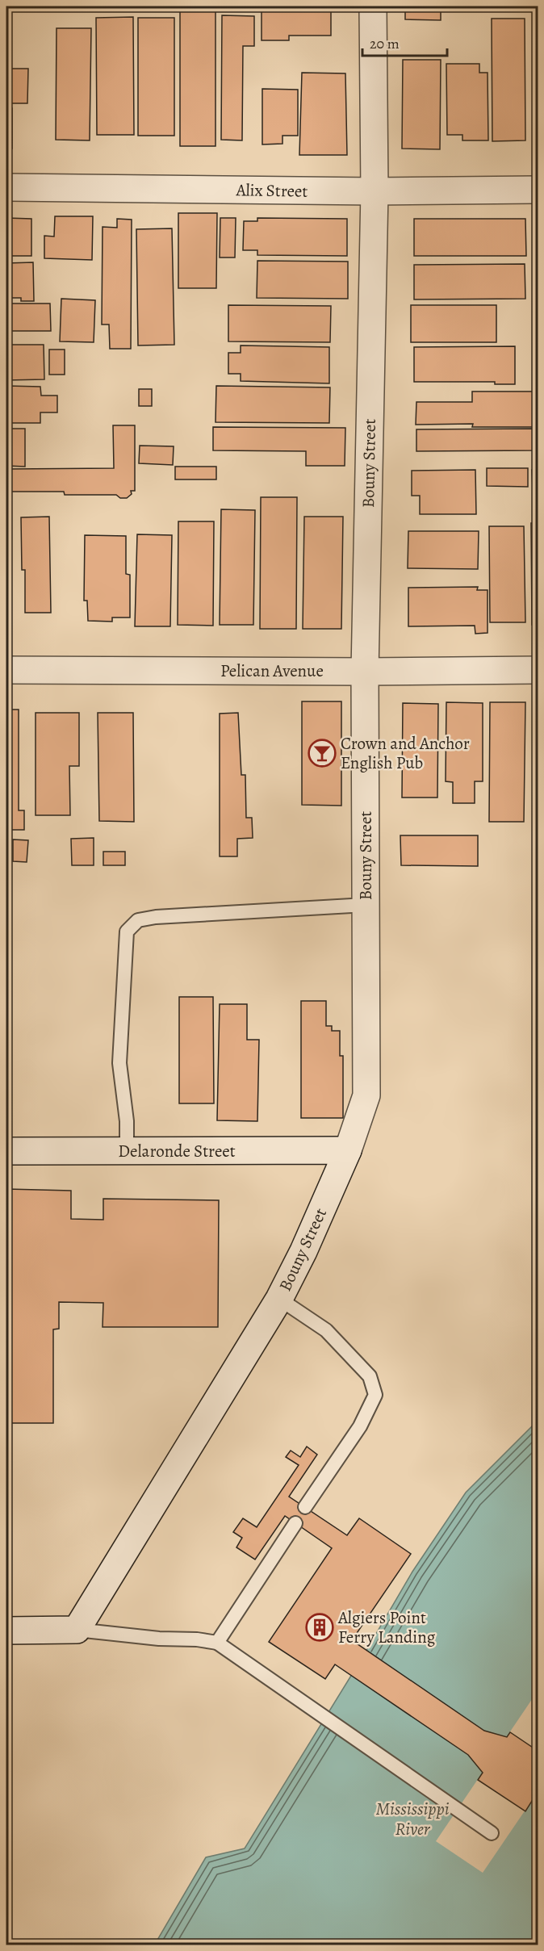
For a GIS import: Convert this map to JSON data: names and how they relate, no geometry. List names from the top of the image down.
{
  "streets": {
    "street": [
      "Alix Street",
      "Bouny Street",
      "Pelican Avenue",
      "Delaronde Street"
    ]
  },
  "crossings": [
    ["Alix Street", "Bouny Street"],
    ["Bouny Street", "Pelican Avenue"],
    ["Bouny Street", "Delaronde Street"]
  ],
  "water": ["Mississippi River"],
  "places": {
    "bar": ["Crown and Anchor English Pub"],
    "building": ["Algiers Point Ferry Landing"]
  },
  "scale_bar": "20 m"
}
